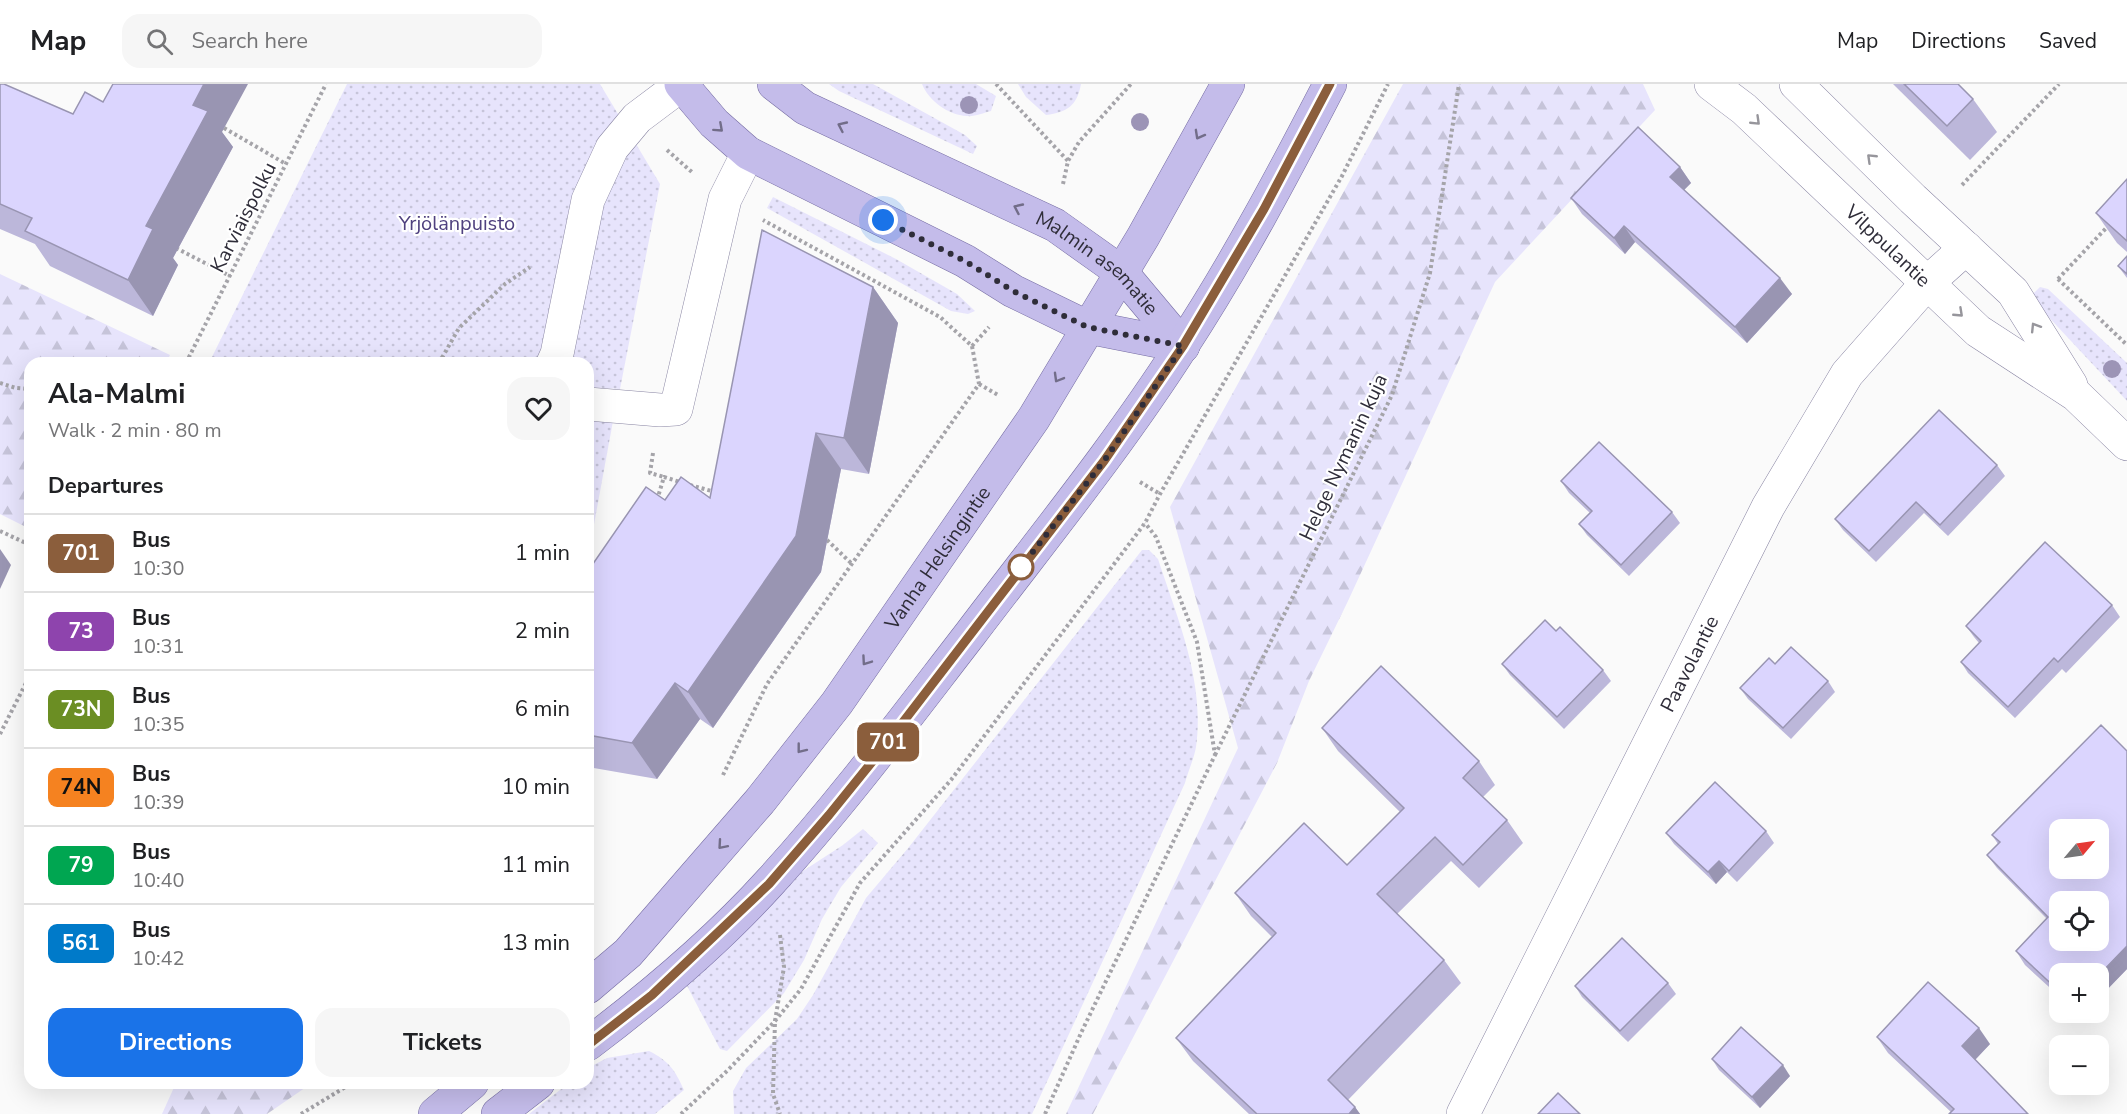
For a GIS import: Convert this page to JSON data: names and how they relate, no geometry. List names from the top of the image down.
{
  "streets": {
    "main road": ["Malmin asematie", "Vanha Helsingintie"],
    "street": ["Vilppulantie", "Paavolantie"],
    "path": ["Karviaispolku", "Helge Nymanin kuja"]
  },
  "crossings": [
    ["Vilppulantie", "Paavolantie"],
    ["Malmin asematie", "Vanha Helsingintie"]
  ],
  "parks": ["Yrjölänpuisto"],
  "lines": ["bus line 701"],
  "north": "top right",
  "page": {
    "header": "Map",
    "search": "Search here",
    "nav": ["Map", "Directions", "Saved"],
    "on_map": "701",
    "heading": [
      ["Ala-Malmi", "Walk · 2 min · 80 m"],
      "Departures"
    ],
    "list": [
      {
        "mark": "701",
        "name": "Bus",
        "note": "10:30",
        "value": "1 min"
      },
      {
        "mark": "73",
        "name": "Bus",
        "note": "10:31",
        "value": "2 min"
      },
      {
        "mark": "73N",
        "name": "Bus",
        "note": "10:35",
        "value": "6 min"
      },
      {
        "mark": "74N",
        "name": "Bus",
        "note": "10:39",
        "value": "10 min"
      },
      {
        "mark": "79",
        "name": "Bus",
        "note": "10:40",
        "value": "11 min"
      },
      {
        "mark": "561",
        "name": "Bus",
        "note": "10:42",
        "value": "13 min"
      }
    ],
    "map_buttons": ["+", "−"],
    "buttons": ["Directions", "Tickets"]
  }
}
